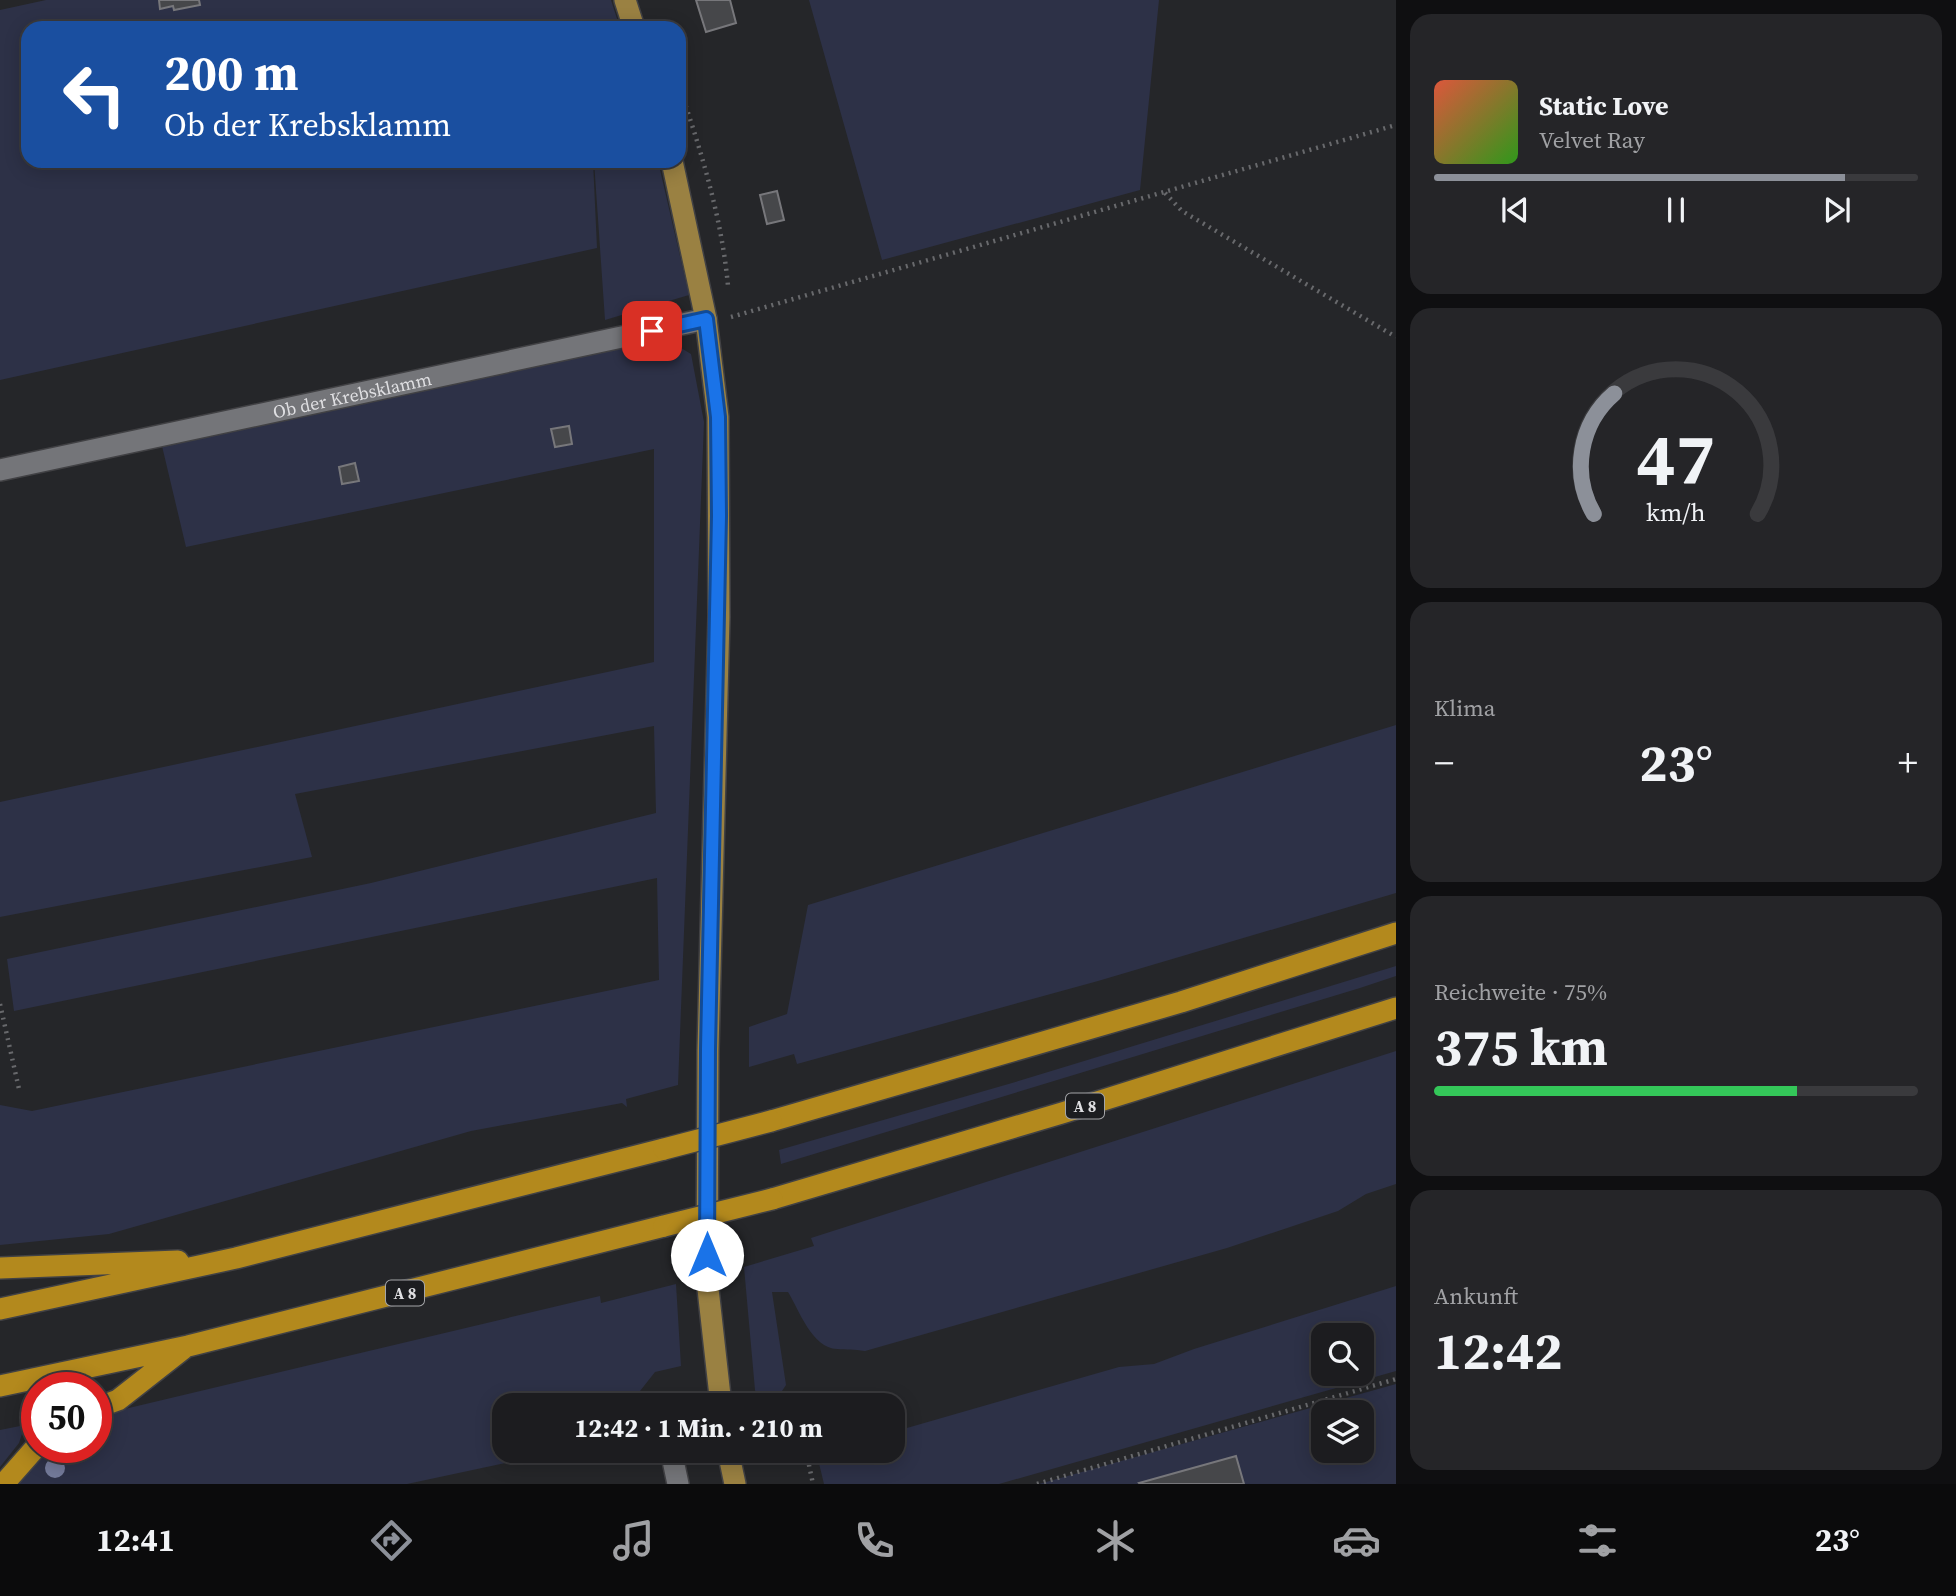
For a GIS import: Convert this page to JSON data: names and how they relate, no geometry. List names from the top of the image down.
{
  "streets": {
    "highway": ["A 8"],
    "lane": ["Ob der Krebsklamm"]
  },
  "page": {
    "turn": ["200 m", "Ob der Krebsklamm"],
    "song": ["Static Love", "Velvet Ray"],
    "tile": [
      "Klima",
      ["Reichweite · 75%", "375 km"],
      ["Ankunft", "12:42"]
    ],
    "heat": ["−", "23°", "+"],
    "limit": "50",
    "trip": "12:42 · 1 Min. · 210 m",
    "tabs": ["12:41", "23°"],
    "gauge": ["47", "km/h"]
  }
}
